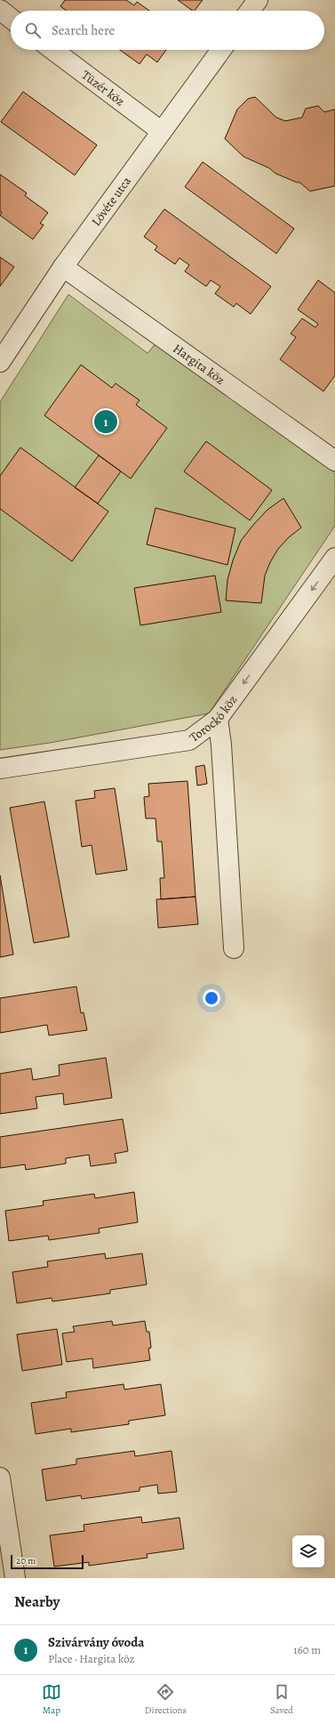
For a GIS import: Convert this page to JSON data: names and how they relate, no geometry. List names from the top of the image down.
{
  "streets": {
    "street": [
      "Tüzér köz",
      "Lövéte utca",
      "Hargita köz",
      "Torockó köz"
    ]
  },
  "crossings": [
    ["Tüzér köz", "Lövéte utca"],
    ["Lövéte utca", "Hargita köz"]
  ],
  "one_way": ["Torockó köz"],
  "scale_bar": "20 m",
  "page": {
    "search": "Search here",
    "pins": "1",
    "scale": "20 m",
    "heading": "Nearby",
    "list": [
      {
        "mark": "1",
        "name": "Szivárvány óvoda",
        "note": "Place · Hargita köz",
        "value": "160 m"
      }
    ],
    "nav": ["Map", "Directions", "Saved"]
  }
}
